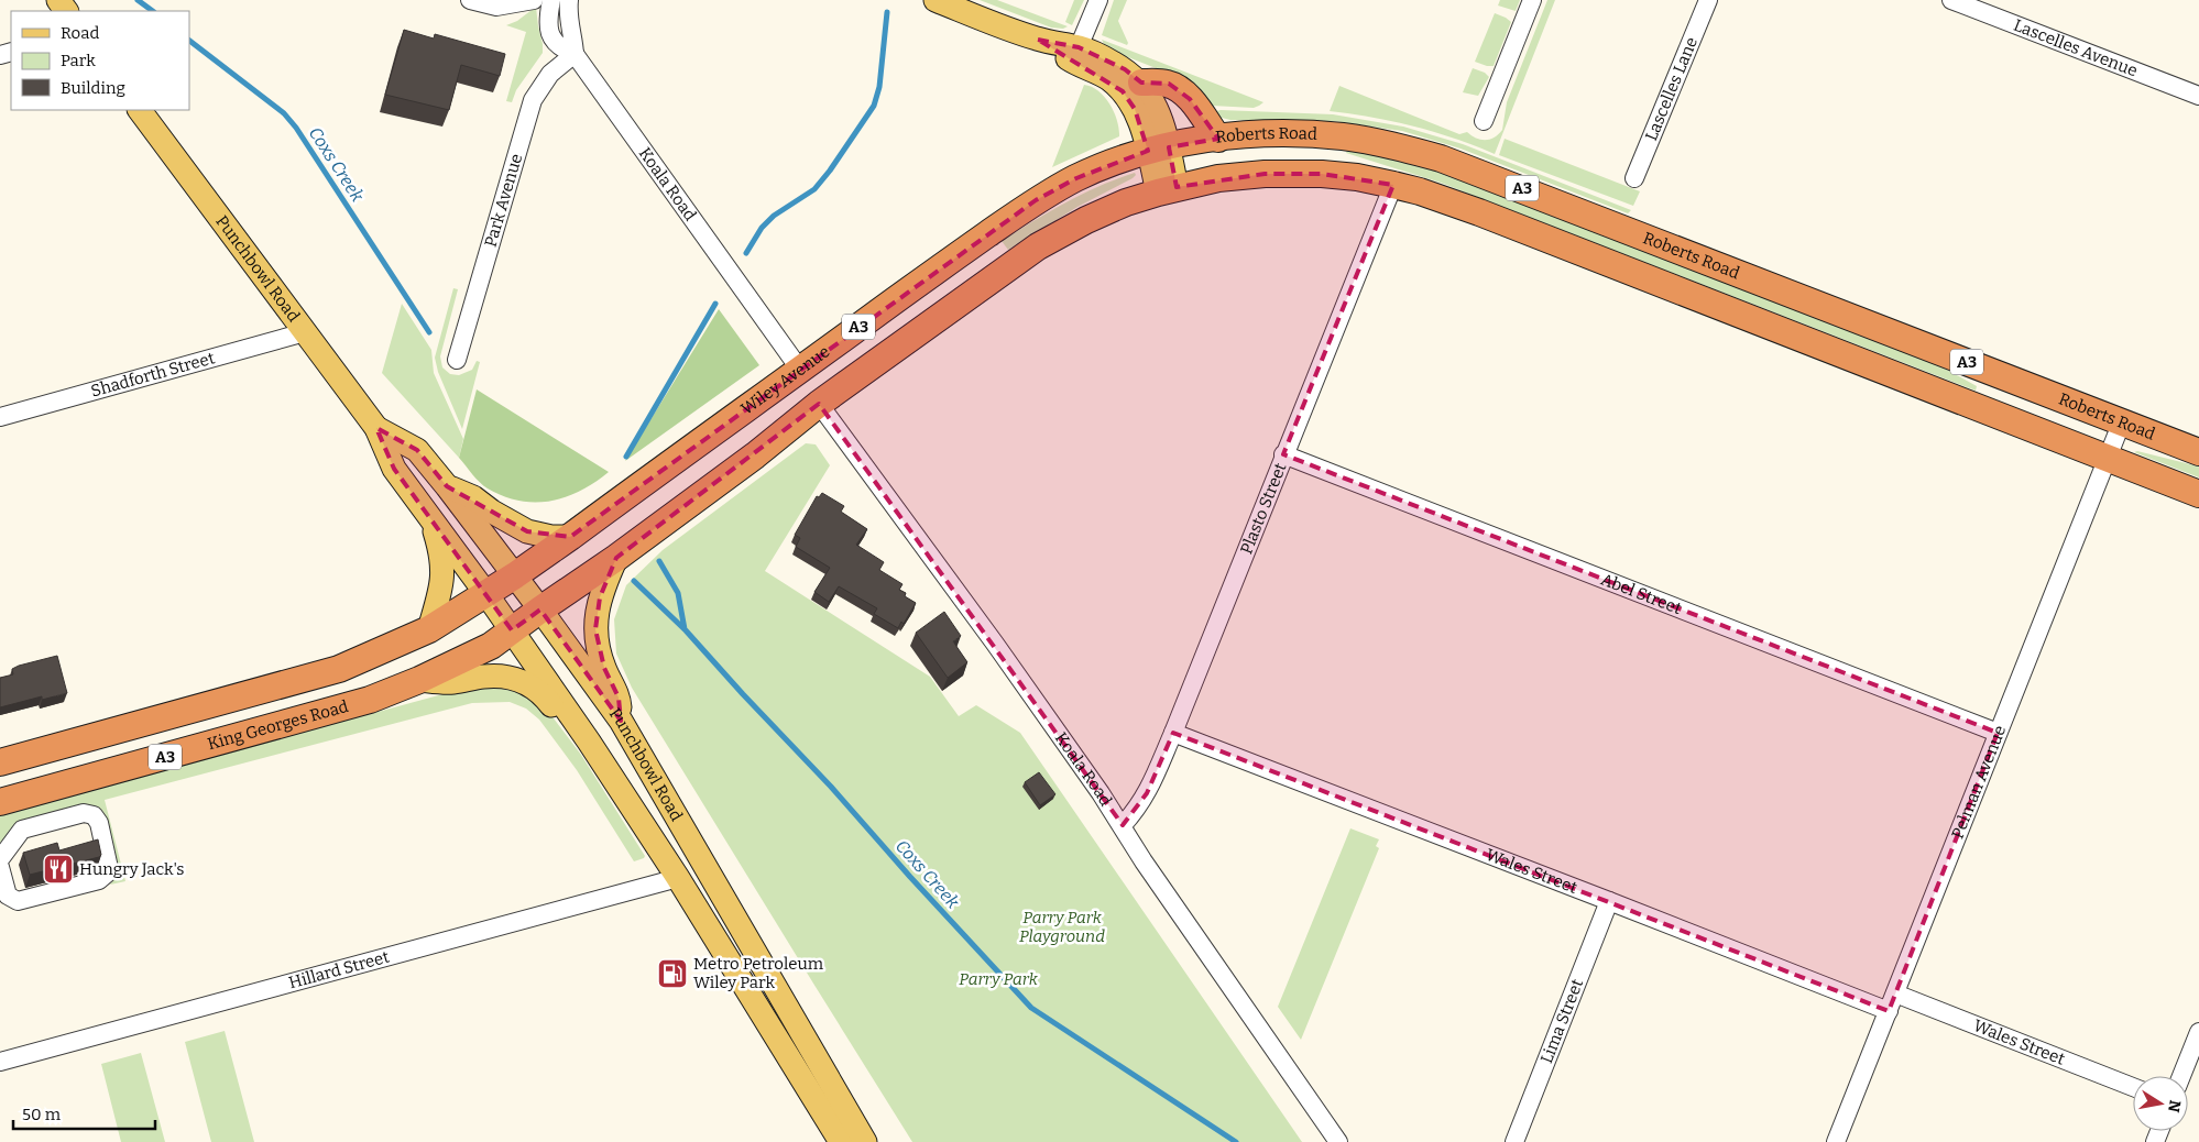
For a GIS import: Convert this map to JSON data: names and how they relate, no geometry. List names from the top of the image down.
{
  "streets": {
    "highway": [
      "Roberts Road",
      "A3",
      "Wiley Avenue",
      "King Georges Road"
    ],
    "main road": ["Punchbowl Road"],
    "street": [
      "Lascelles Avenue",
      "Lascelles Lane",
      "Koala Road",
      "Park Avenue",
      "Shadforth Street",
      "Plasto Street",
      "Abel Street",
      "Pelman Avenue",
      "Wales Street",
      "Hillard Street",
      "Lima Street"
    ]
  },
  "crossings": [
    ["Roberts Road", "Wiley Avenue"],
    ["Roberts Road", "Pelman Avenue"],
    ["Koala Road", "A3"],
    ["Koala Road", "Park Avenue"],
    ["Koala Road", "Wiley Avenue"],
    ["Koala Road", "Plasto Street"],
    ["A3", "Punchbowl Road"],
    ["A3", "Wiley Avenue"],
    ["A3", "Plasto Street"],
    ["A3", "King Georges Road"],
    ["A3", "Pelman Avenue"],
    ["Punchbowl Road", "Shadforth Street"],
    ["Punchbowl Road", "Wiley Avenue"],
    ["Punchbowl Road", "King Georges Road"],
    ["Punchbowl Road", "Hillard Street"],
    ["Plasto Street", "Abel Street"],
    ["Plasto Street", "Wales Street"],
    ["Abel Street", "Pelman Avenue"],
    ["Pelman Avenue", "Wales Street"],
    ["Wales Street", "Lima Street"]
  ],
  "water": ["Coxs Creek"],
  "parks": ["Parry Park Playground", "Parry Park"],
  "places": {
    "restaurant": ["Hungry Jack's"],
    "fuel station": ["Metro Petroleum Wiley Park"]
  },
  "legend": ["Road", "Park", "Building"],
  "scale_bar": "50 m",
  "north": "right"
}
